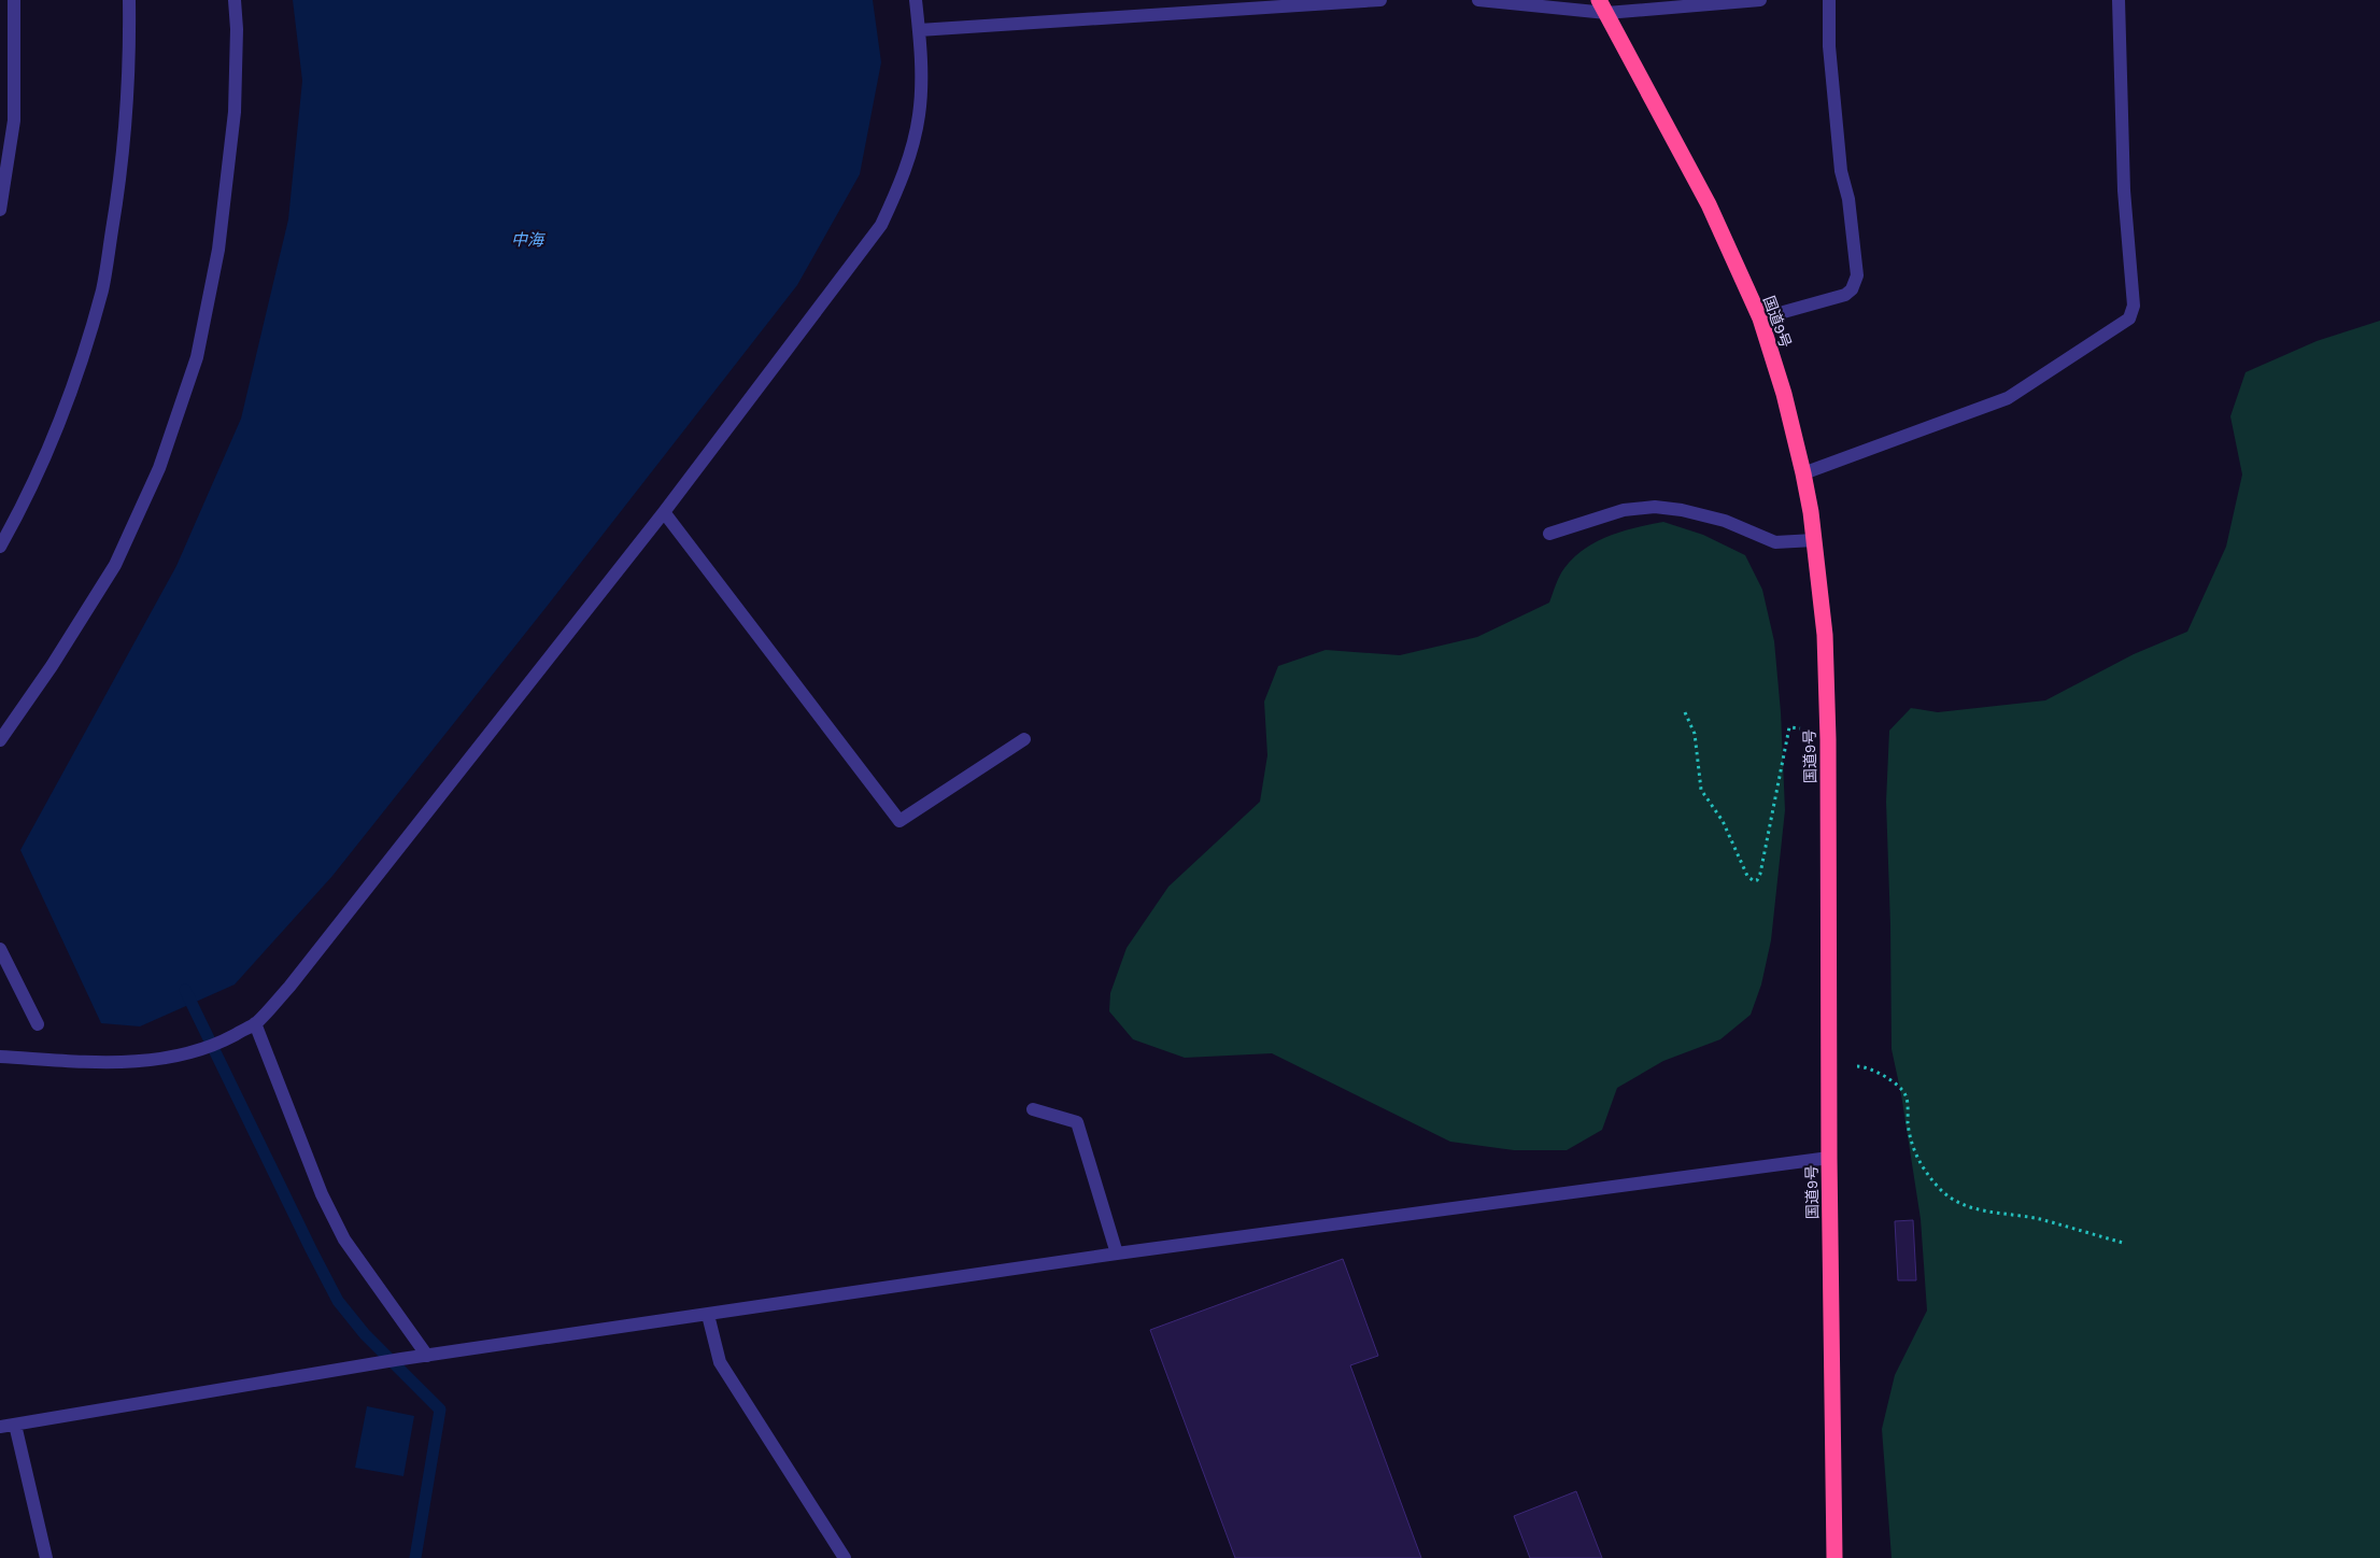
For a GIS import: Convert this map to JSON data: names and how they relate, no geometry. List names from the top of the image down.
{
  "streets": {
    "highway": ["国道9号"]
  },
  "water": ["中海"]
}
